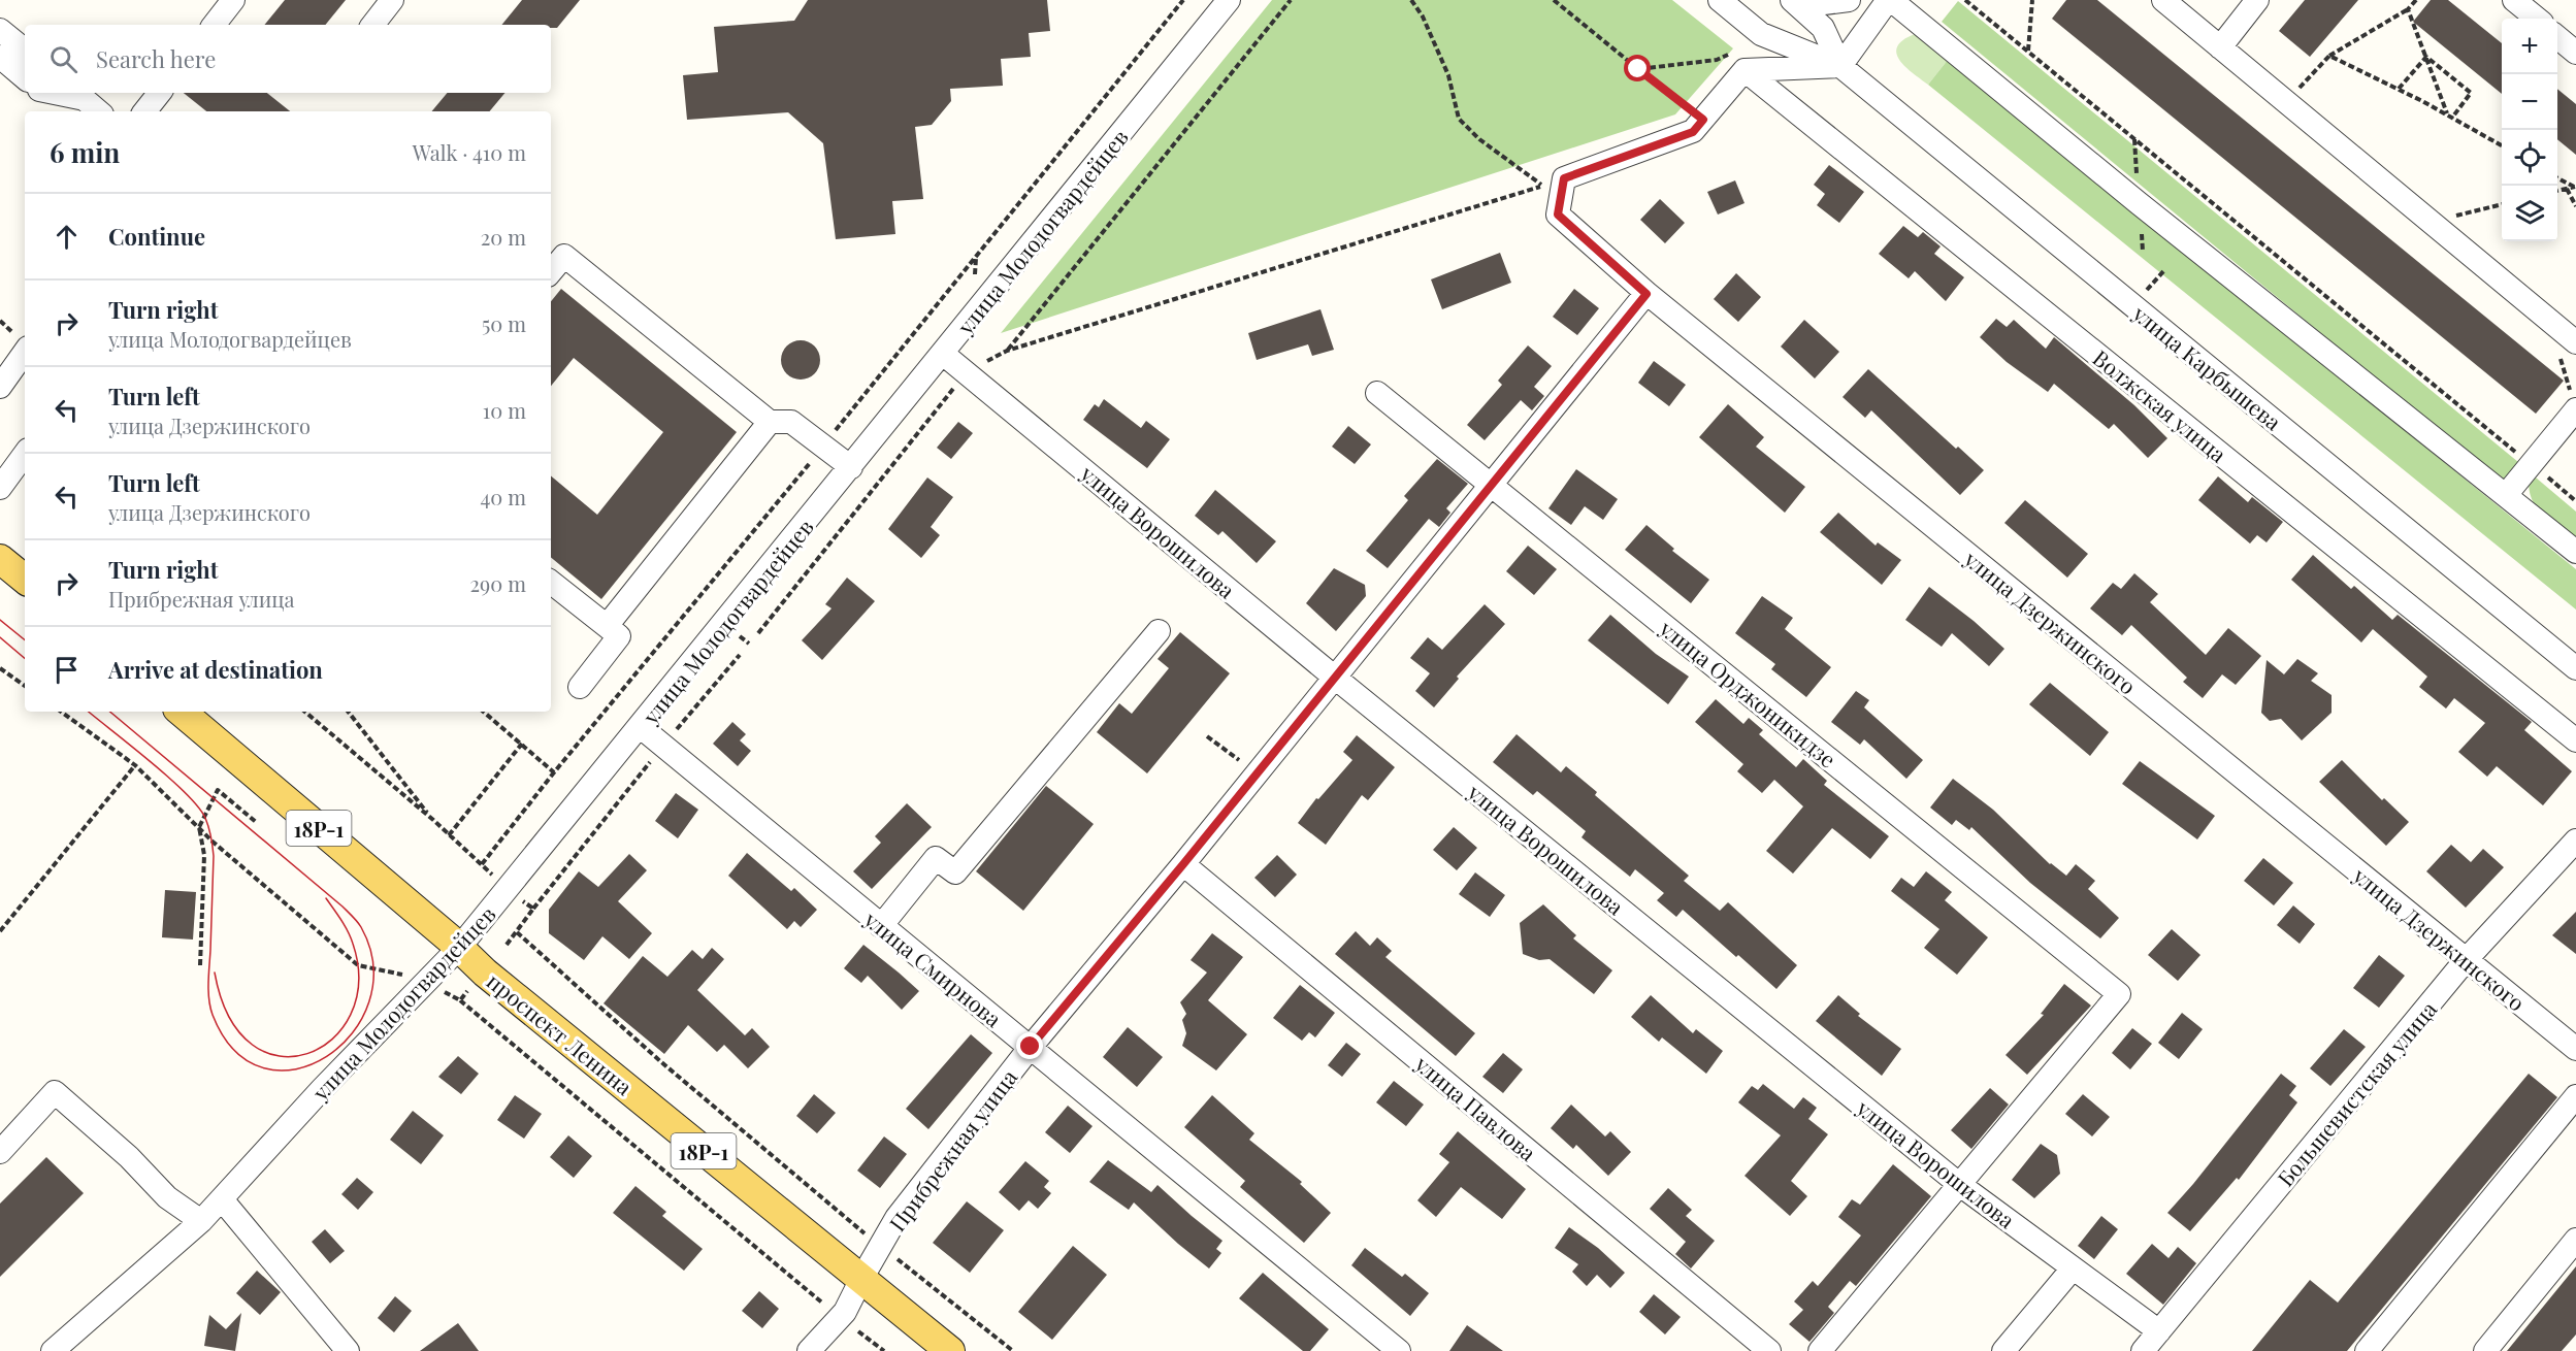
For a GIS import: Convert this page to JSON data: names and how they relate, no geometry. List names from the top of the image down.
{
  "streets": {
    "main road": ["18Р-1", "проспект Ленина"],
    "street": [
      "улица Молодогвардейцев",
      "улица Карбышева",
      "Волжская улица",
      "улица Ворошилова",
      "улица Дзержинского",
      "улица Орджоникидзе",
      "улица Смирнова",
      "Большевистская улица",
      "улица Павлова",
      "Прибрежная улица"
    ]
  },
  "crossings": [
    ["улица Молодогвардейцев", "улица Ворошилова"],
    ["улица Молодогвардейцев", "улица Смирнова"],
    ["улица Молодогвардейцев", "проспект Ленина"],
    ["улица Ворошилова", "улица Орджоникидзе"],
    ["улица Ворошилова", "Большевистская улица"],
    ["улица Ворошилова", "Прибрежная улица"],
    ["улица Дзержинского", "Большевистская улица"],
    ["улица Дзержинского", "Прибрежная улица"],
    ["улица Орджоникидзе", "Прибрежная улица"],
    ["улица Смирнова", "Прибрежная улица"],
    ["проспект Ленина", "Прибрежная улица"],
    ["улица Павлова", "Прибрежная улица"]
  ],
  "page": {
    "map_buttons": ["+", "−"],
    "search": "Search here",
    "heading": ["6 min", "Walk · 410 m"],
    "list": [
      ["Continue", "20 m"],
      ["Turn right", "улица Молодогвардейцев", "50 m"],
      ["Turn left", "улица Дзержинского", "10 m"],
      ["Turn left", "улица Дзержинского", "40 m"],
      ["Turn right", "Прибрежная улица", "290 m"],
      "Arrive at destination"
    ]
  }
}
